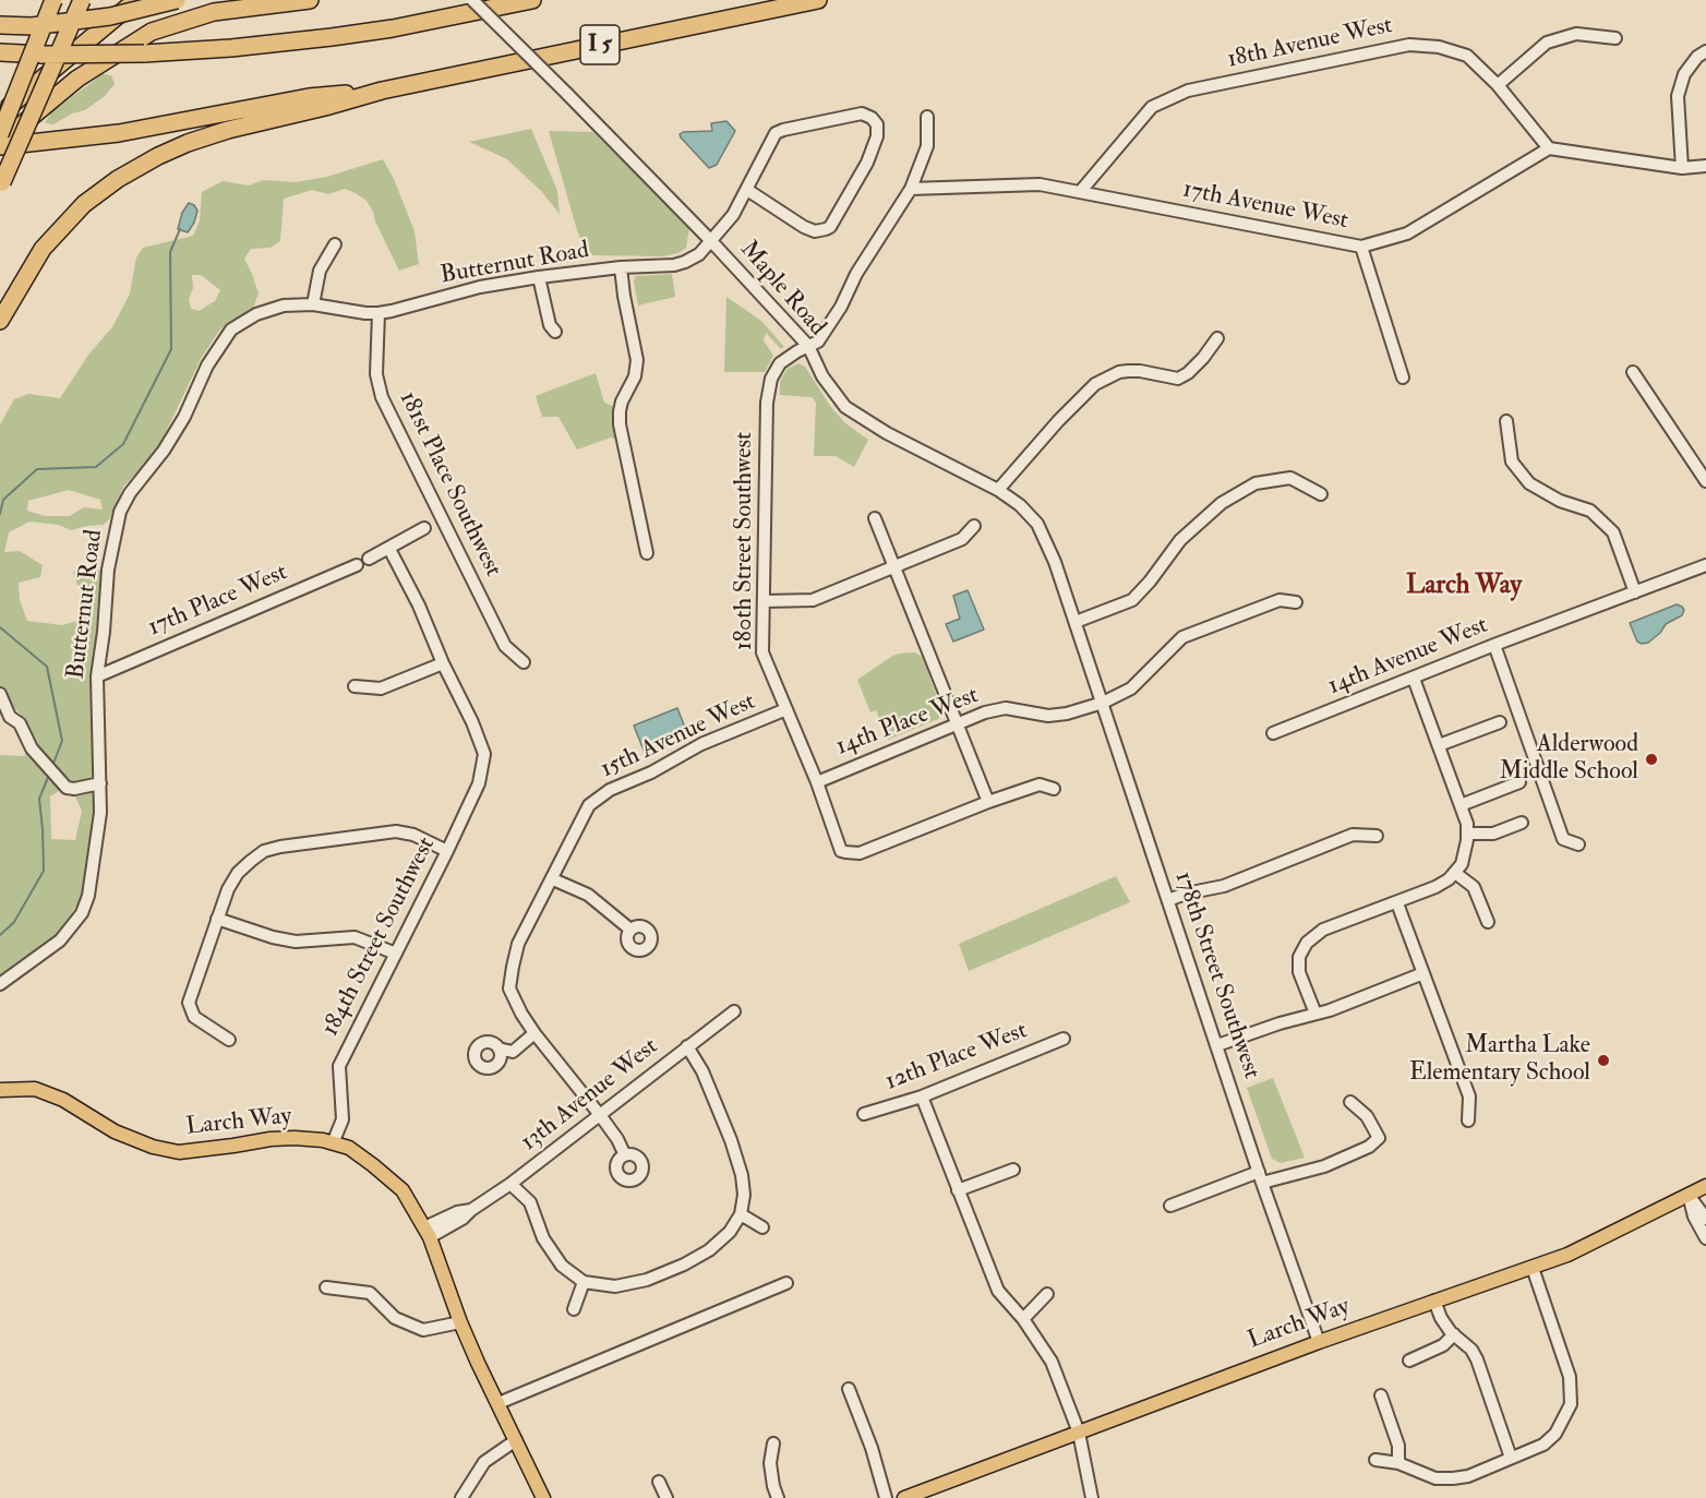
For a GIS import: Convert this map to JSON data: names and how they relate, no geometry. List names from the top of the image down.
{
  "streets": {
    "highway": ["I 5"],
    "main road": ["Larch Way"],
    "street": [
      "18th Avenue West",
      "17th Avenue West",
      "Butternut Road",
      "Maple Road",
      "181st Place Southwest",
      "180th Street Southwest",
      "17th Place West",
      "14th Avenue West",
      "14th Place West",
      "15th Avenue West",
      "184th Street Southwest",
      "178th Street Southwest",
      "12th Place West",
      "13th Avenue West"
    ]
  },
  "crossings": [
    ["18th Avenue West", "17th Avenue West"],
    ["Butternut Road", "Maple Road"],
    ["Butternut Road", "181st Place Southwest"],
    ["Butternut Road", "17th Place West"],
    ["Maple Road", "180th Street Southwest"],
    ["Maple Road", "178th Street Southwest"],
    ["180th Street Southwest", "14th Place West"],
    ["180th Street Southwest", "15th Avenue West"],
    ["14th Place West", "178th Street Southwest"],
    ["15th Avenue West", "13th Avenue West"],
    ["184th Street Southwest", "Larch Way"],
    ["178th Street Southwest", "Larch Way"],
    ["13th Avenue West", "Larch Way"]
  ],
  "districts": ["Larch Way"],
  "places": ["Alderwood Middle School", "Martha Lake Elementary School"]
}
